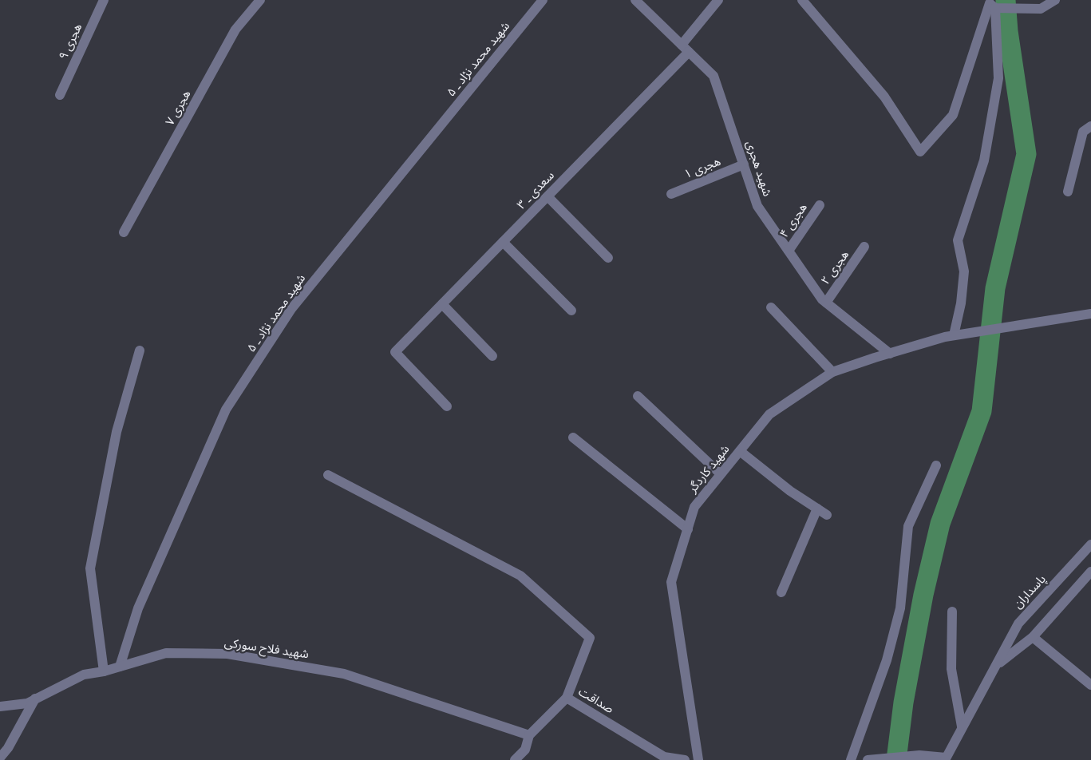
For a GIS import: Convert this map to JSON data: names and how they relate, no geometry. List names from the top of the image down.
{
  "streets": {
    "street": [
      "هجری ۹",
      "شهید محمد نژاد ـ ۵",
      "هجری ۷",
      "هجری ۱",
      "شهید هجری",
      "سعدی ـ ۳",
      "هجری ۴",
      "هجری ۲",
      "شهید کاردگر",
      "پاسداران",
      "شهید فلاح سورکی",
      "صداقت"
    ]
  },
  "crossings": [
    ["شهید محمد نژاد ـ ۵", "شهید فلاح سورکی"],
    ["هجری ۱", "شهید هجری"],
    ["شهید هجری", "سعدی ـ ۳"],
    ["شهید هجری", "هجری ۴"],
    ["شهید هجری", "هجری ۲"],
    ["شهید هجری", "شهید کاردگر"],
    ["شهید فلاح سورکی", "صداقت"]
  ]
}
